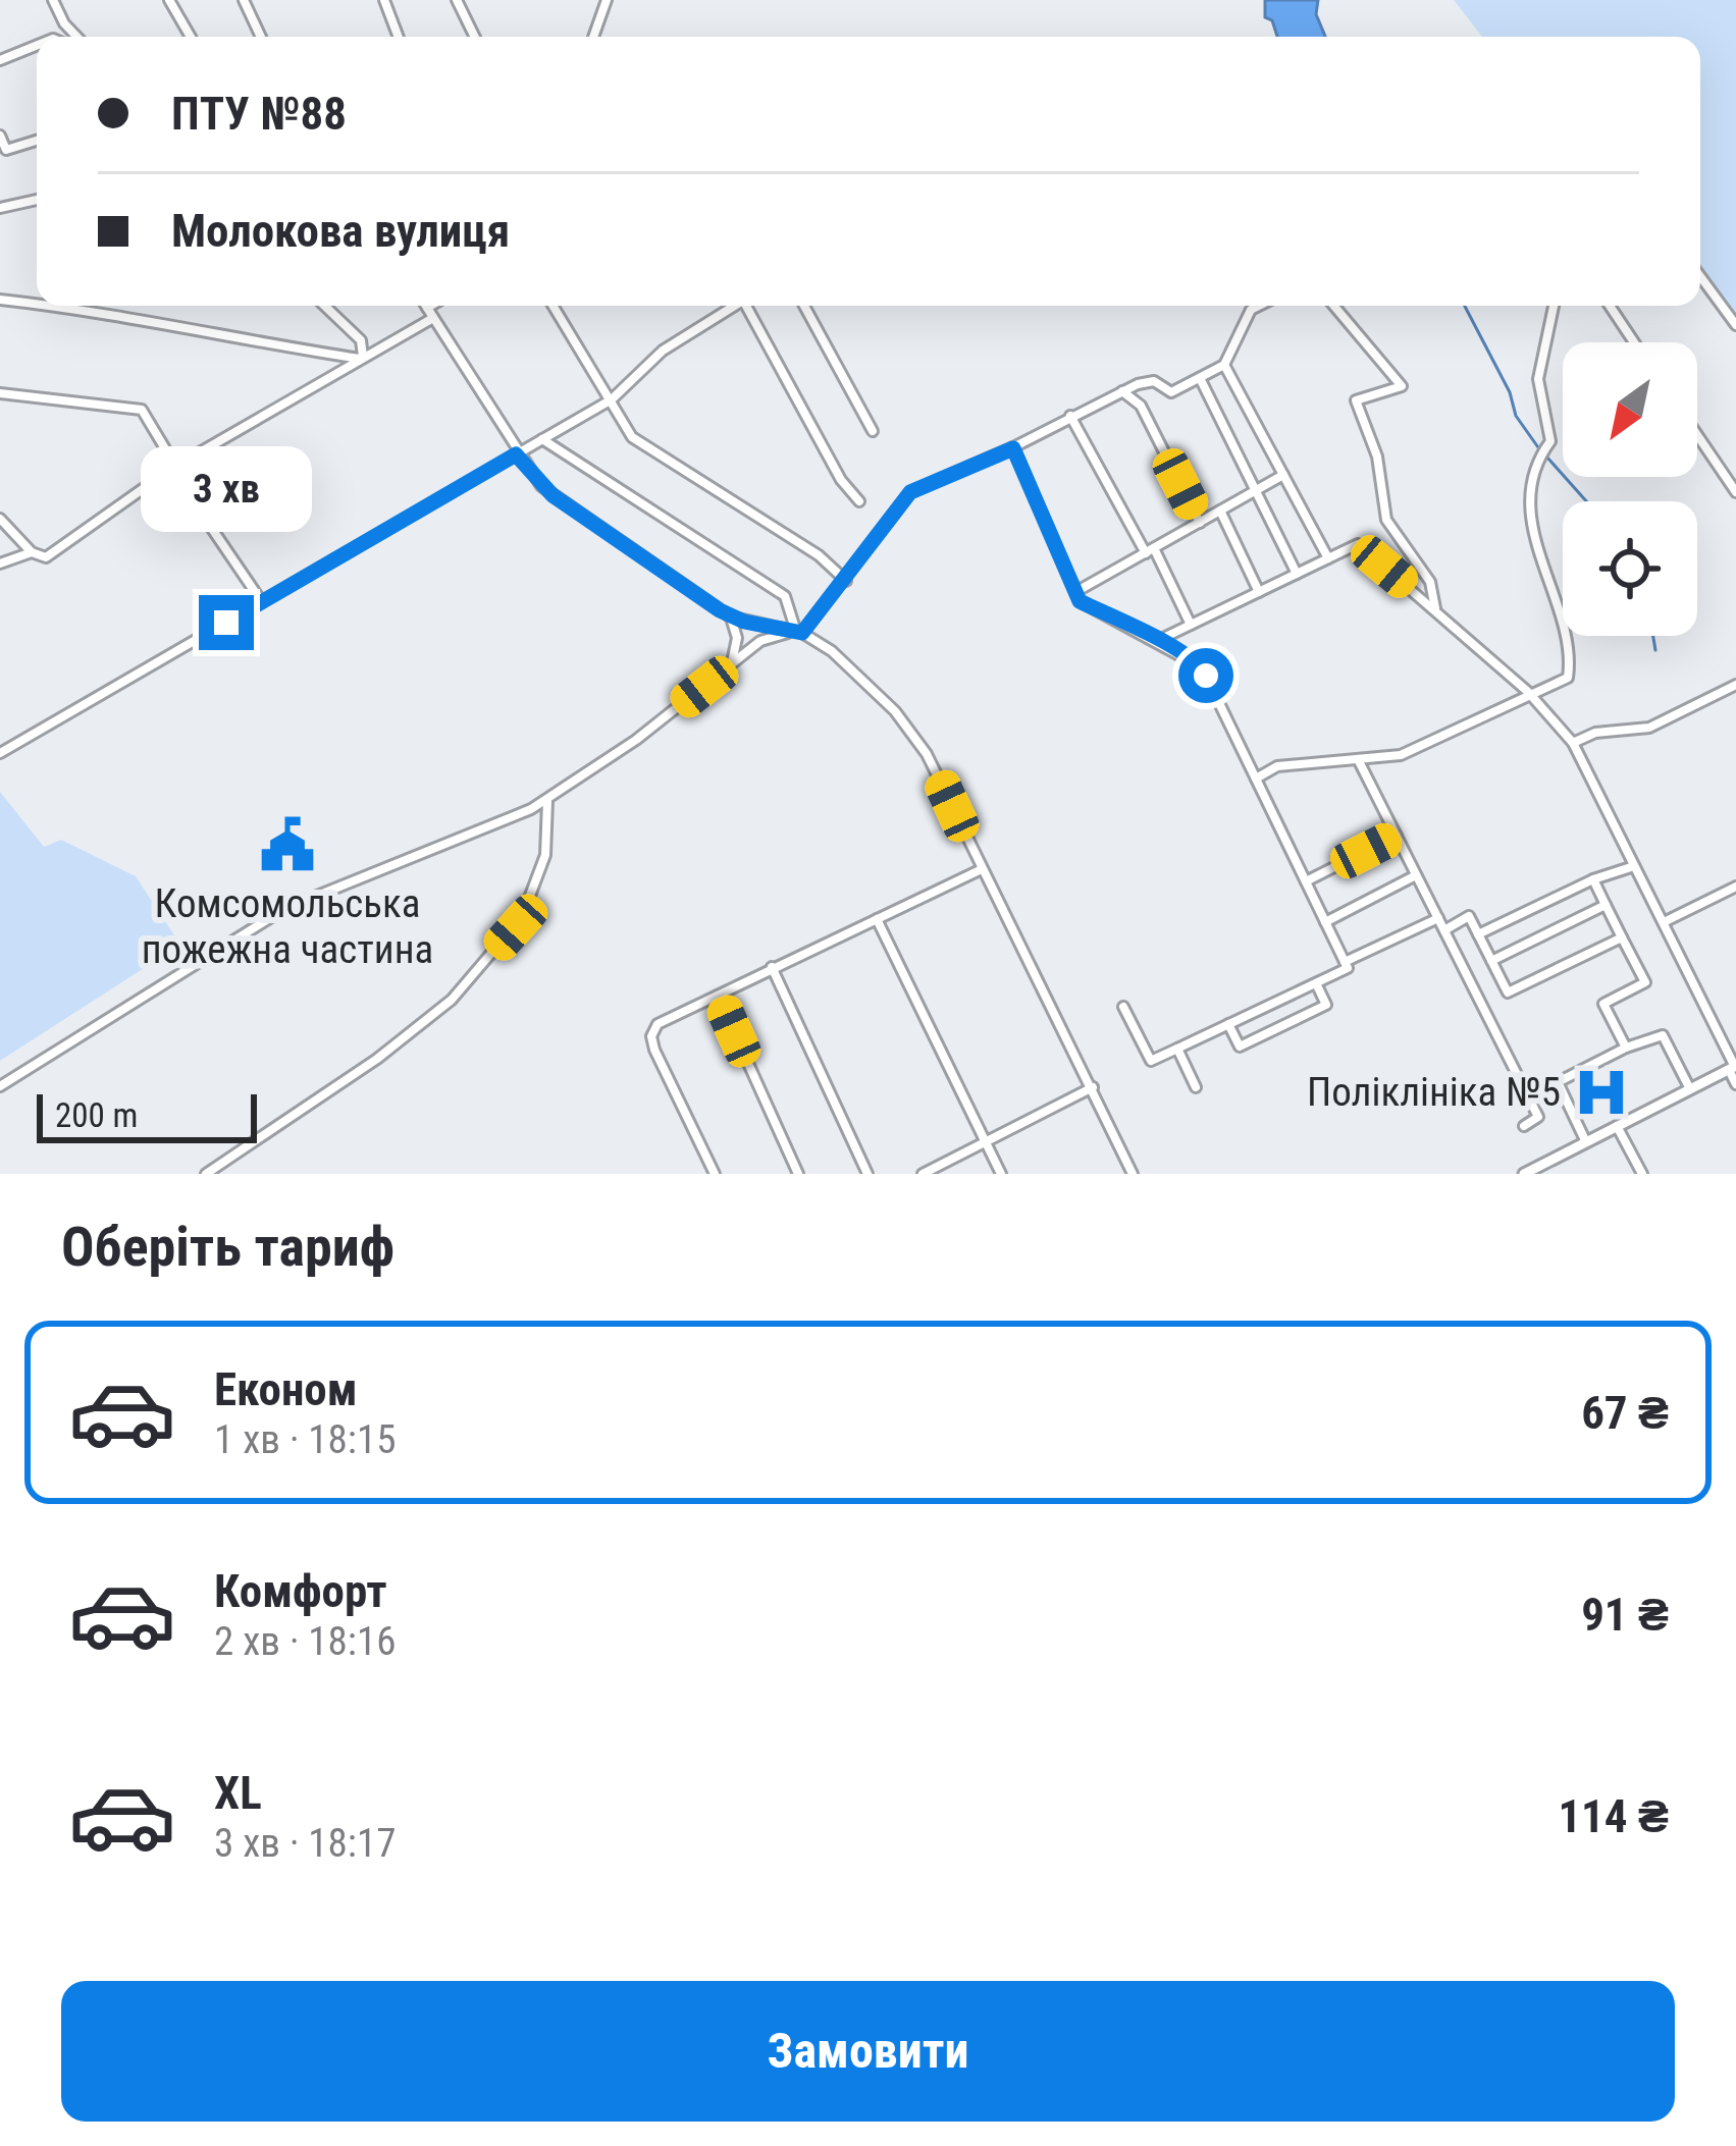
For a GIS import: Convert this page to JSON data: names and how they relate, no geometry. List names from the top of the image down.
{
  "places": {
    "public building": ["Комсомольська пожежна частина"],
    "hospital": ["Поліклініка №5"]
  },
  "scale_bar": "200 m",
  "north": "bottom left",
  "page": {
    "banner": ["ПТУ №88", "Молокова вулиця"],
    "bubble": "3 хв",
    "scale": "200 m",
    "heading": "Оберіть тариф",
    "list": [
      {
        "name": "Економ",
        "note": "1 хв · 18:15",
        "value": "67 ₴"
      },
      {
        "name": "Комфорт",
        "note": "2 хв · 18:16",
        "value": "91 ₴"
      },
      {
        "name": "XL",
        "note": "3 хв · 18:17",
        "value": "114 ₴"
      }
    ],
    "buttons": "Замовити"
  }
}
